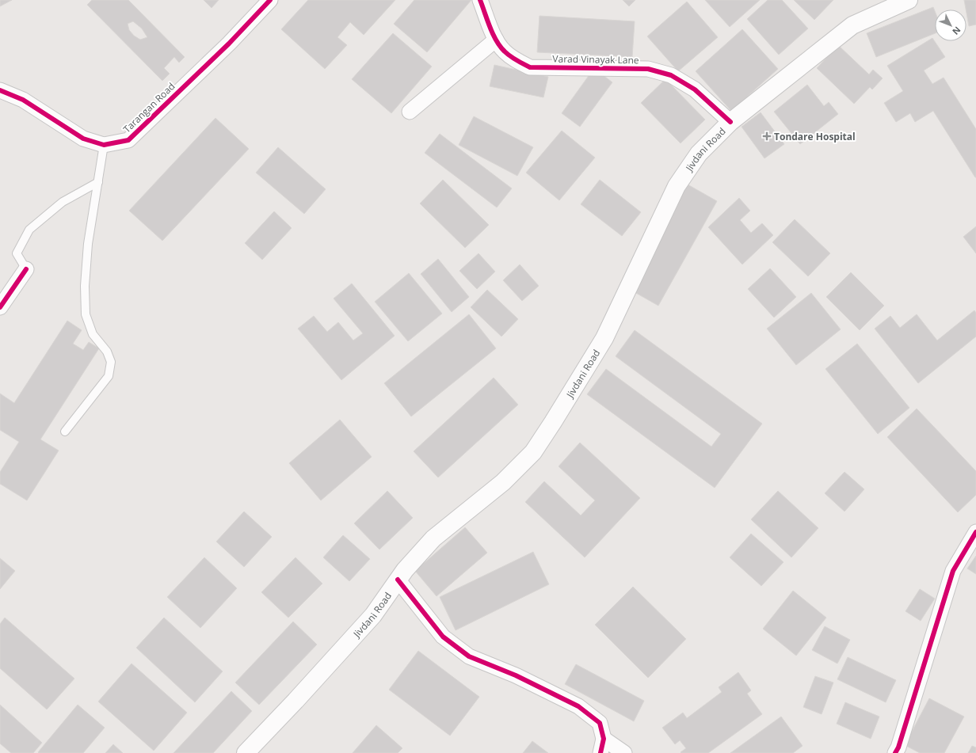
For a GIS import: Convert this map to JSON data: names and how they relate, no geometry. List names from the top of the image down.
{
  "streets": {
    "main road": ["Jivdani Road"],
    "street": ["Varad Vinayak Lane", "Tarangan Road"]
  },
  "crossings": [
    ["Varad Vinayak Lane", "Jivdani Road"]
  ],
  "places": {
    "health": ["Tondare Hospital"]
  },
  "north": "bottom right"
}
